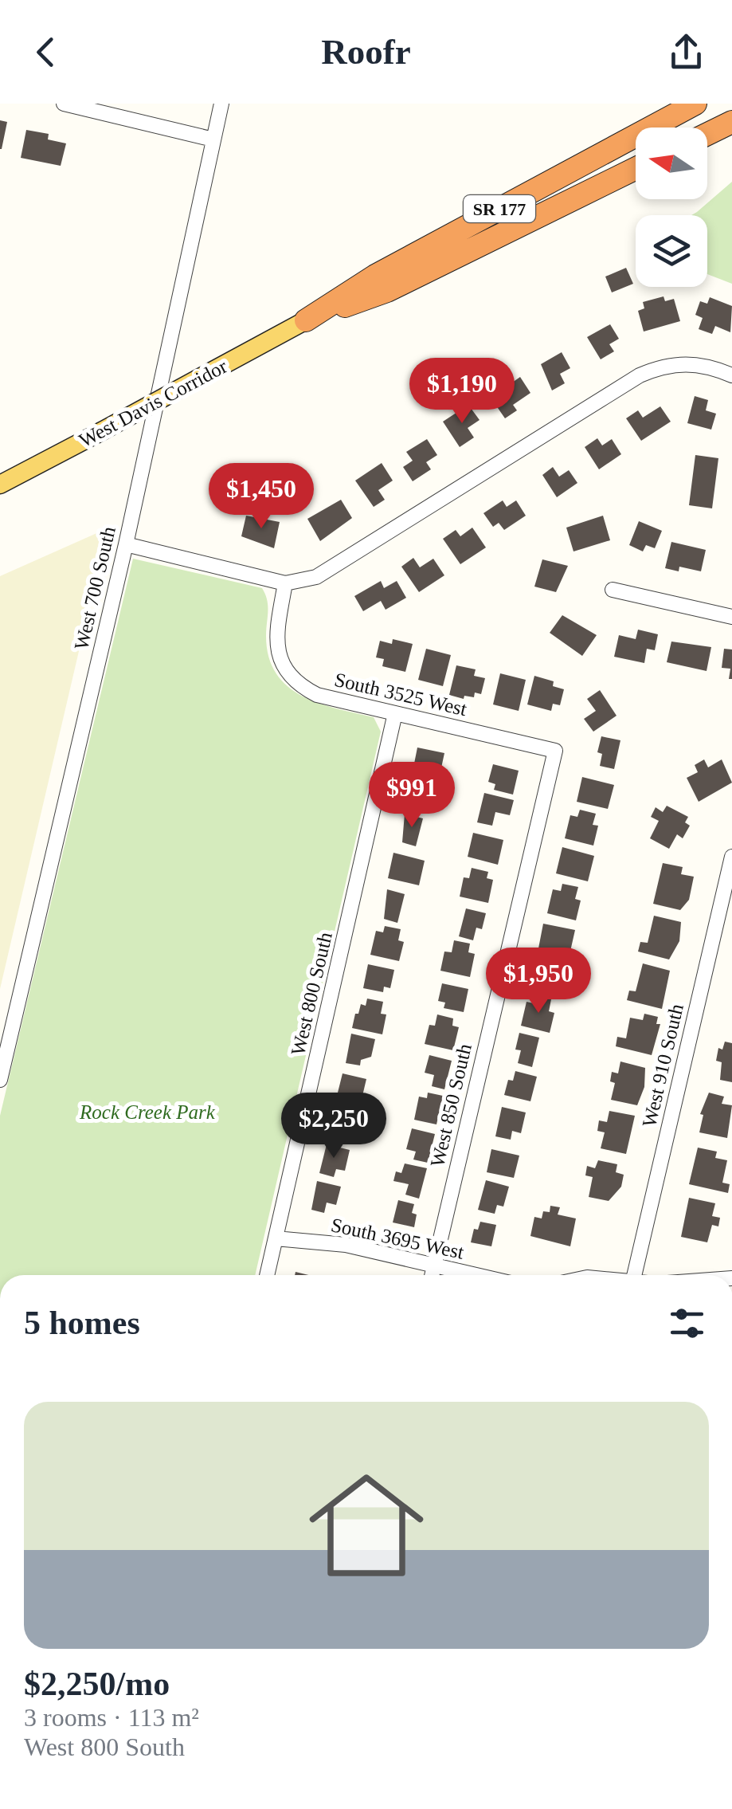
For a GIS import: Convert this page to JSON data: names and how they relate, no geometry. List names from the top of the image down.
{
  "streets": {
    "highway": ["SR 177", "West Davis Corridor"],
    "street": [
      "West 700 South",
      "South 3525 West",
      "West 800 South",
      "West 910 South",
      "West 850 South",
      "South 3695 West"
    ]
  },
  "crossings": [
    ["South 3525 West", "West 800 South"],
    ["South 3525 West", "West 850 South"],
    ["West 800 South", "South 3695 West"],
    ["West 850 South", "South 3695 West"]
  ],
  "parks": ["Rock Creek Park"],
  "north": "left",
  "page": {
    "header": "Roofr",
    "price": [
      "$1,190",
      "$1,450",
      "$991",
      "$1,950",
      "$2,250"
    ],
    "heading": "5 homes",
    "list": [
      {
        "name": "$2,250/mo",
        "note": "3 rooms · 113 m² · West 800 South"
      }
    ]
  }
}
